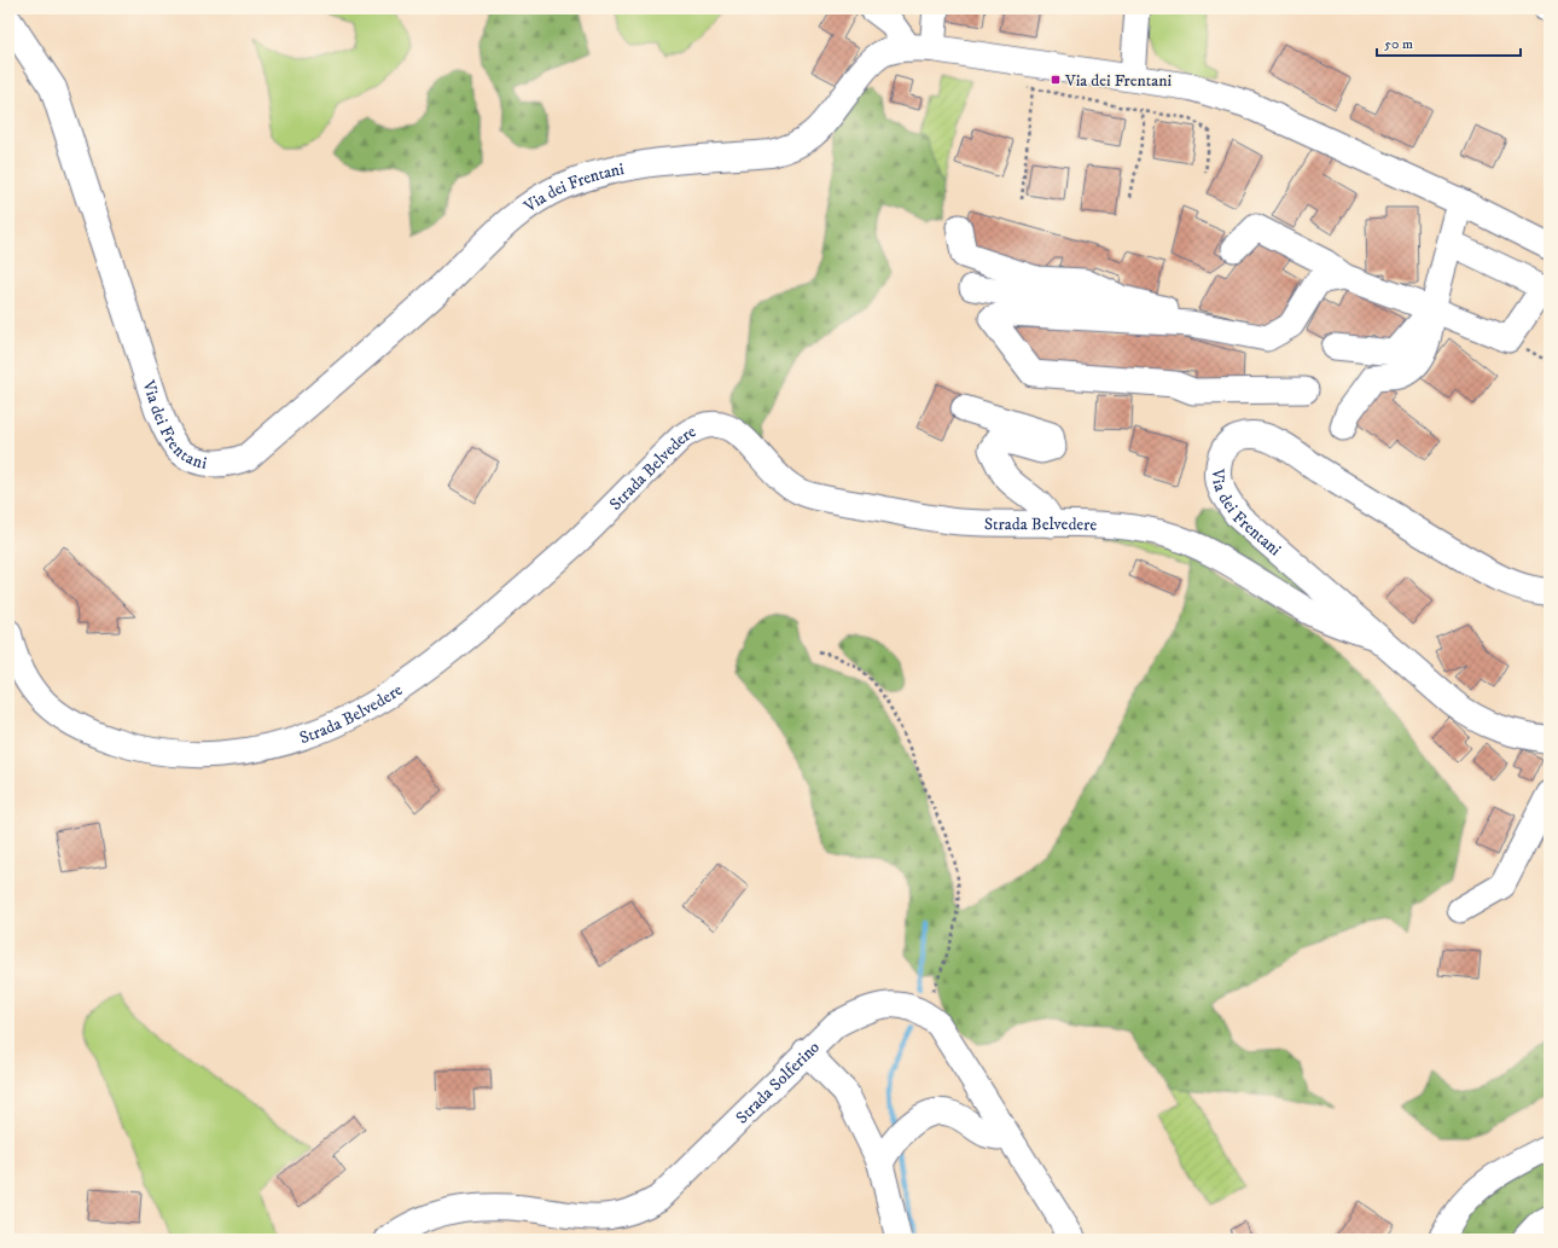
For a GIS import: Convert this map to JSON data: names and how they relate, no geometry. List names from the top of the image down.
{
  "streets": {
    "main road": ["Via dei Frentani"],
    "street": ["Strada Belvedere", "Strada Solferino"]
  },
  "crossings": [
    ["Via dei Frentani", "Strada Belvedere"]
  ],
  "places": {
    "transit": ["Via dei Frentani"]
  },
  "scale_bar": "50 m"
}
